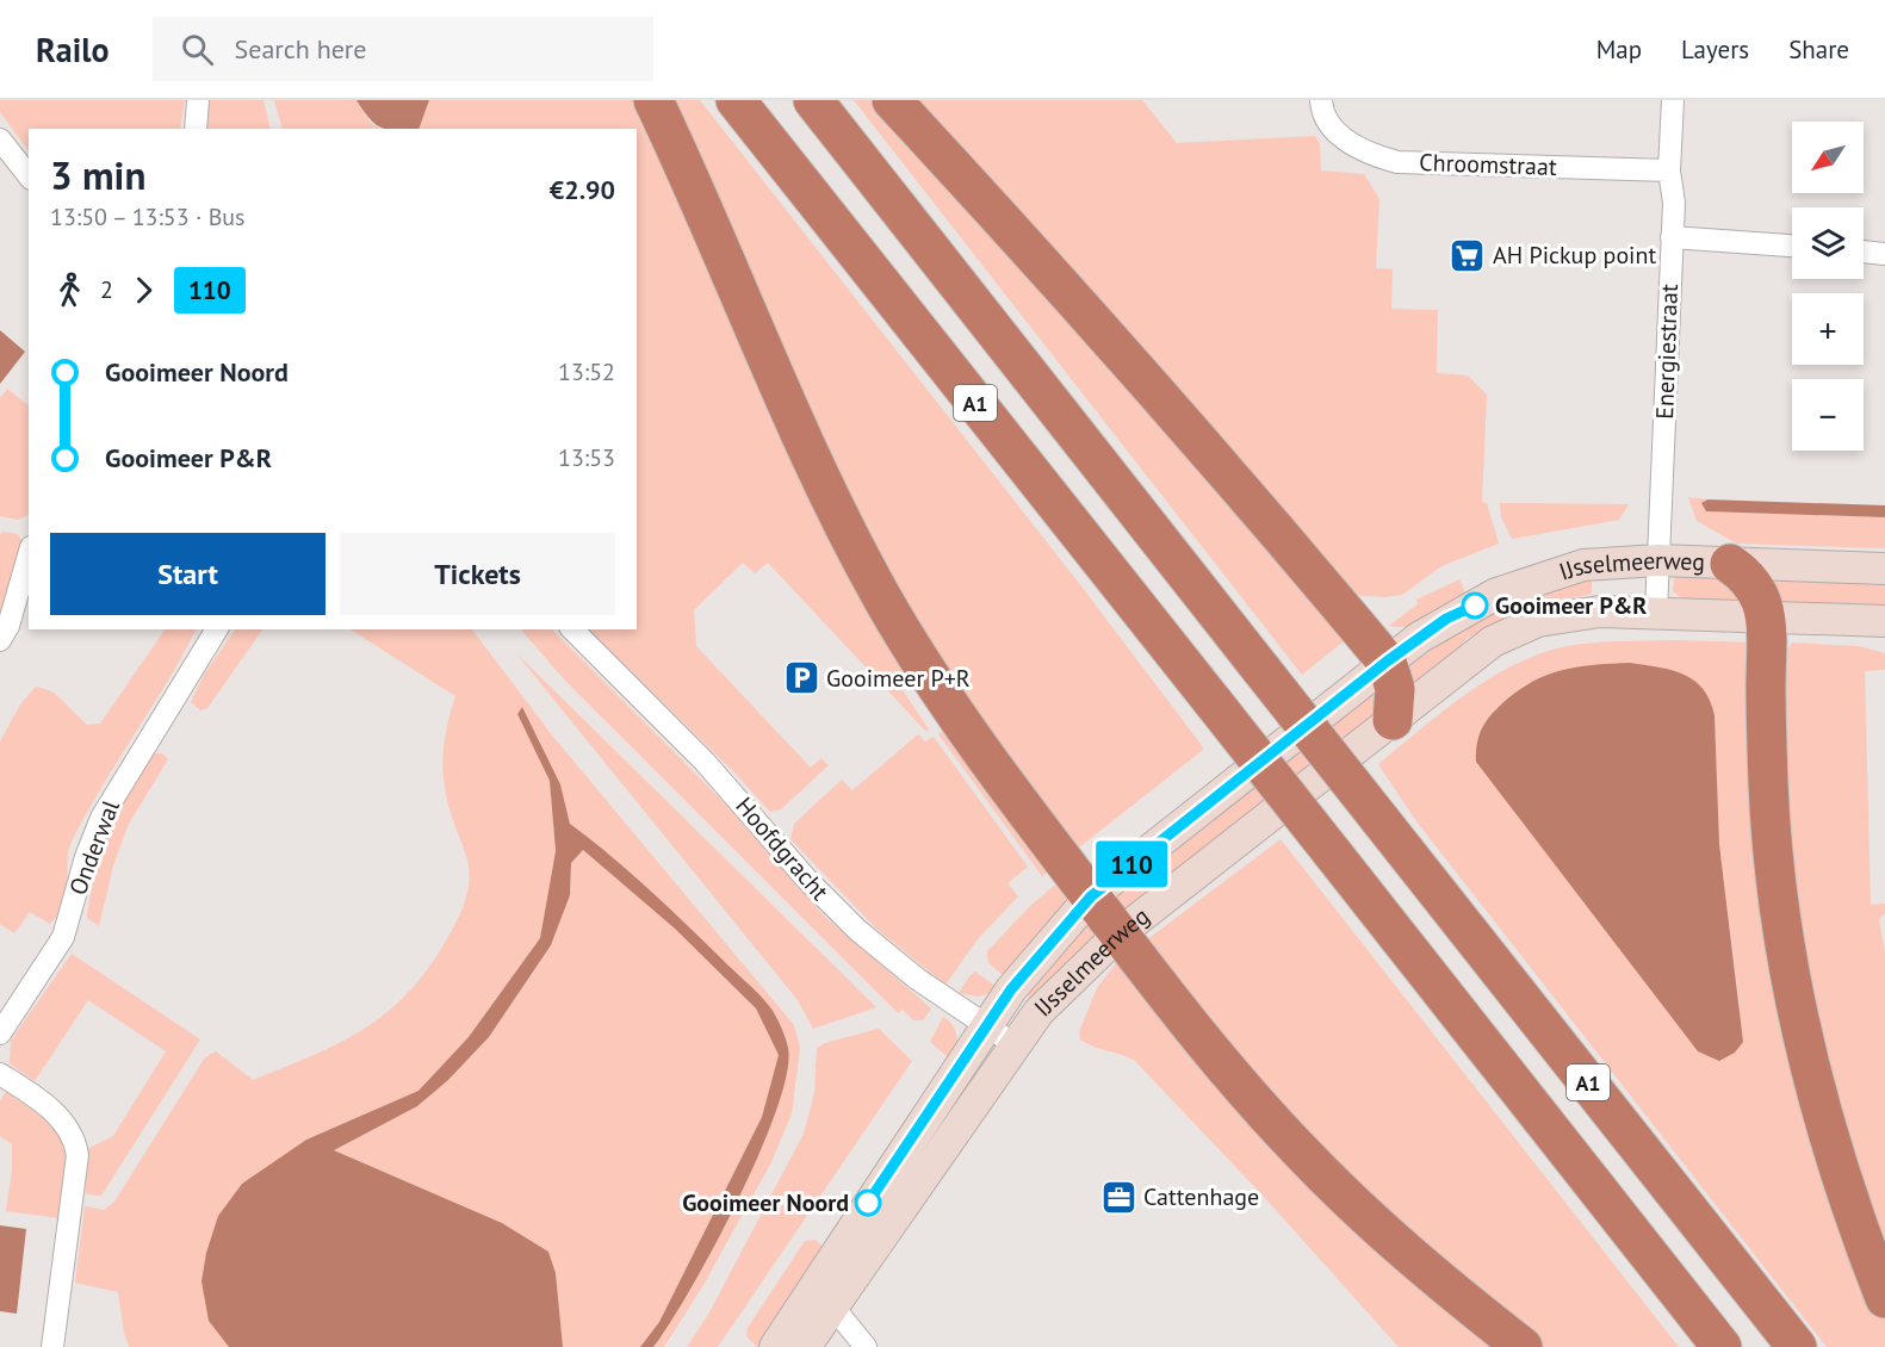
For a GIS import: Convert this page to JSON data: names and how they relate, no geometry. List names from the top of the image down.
{
  "streets": {
    "highway": ["A1"],
    "main road": ["IJsselmeerweg"],
    "street": [
      "Chroomstraat",
      "Energiestraat",
      "Onderwal",
      "Hoofdgracht"
    ]
  },
  "crossings": [
    ["Chroomstraat", "Energiestraat"],
    ["Energiestraat", "IJsselmeerweg"],
    ["IJsselmeerweg", "Hoofdgracht"]
  ],
  "places": {
    "supermarket": ["AH Pickup point"],
    "other": ["Gooimeer P&R", "Gooimeer Noord"],
    "parking": ["Gooimeer P+R"],
    "office": ["Cattenhage"]
  },
  "lines": ["bus line 110"],
  "north": "bottom left",
  "page": {
    "header": "Railo",
    "search": "Search here",
    "nav": ["Map", "Layers", "Share"],
    "on_map": "110",
    "map_buttons": ["+", "−"],
    "heading": ["3 min", "13:50 – 13:53 · Bus", "€2.90"],
    "legs": ["2", "110"],
    "list": [
      {
        "name": "Gooimeer Noord",
        "value": "13:52"
      },
      {
        "name": "Gooimeer P&R",
        "value": "13:53"
      }
    ],
    "buttons": ["Start", "Tickets"]
  }
}
